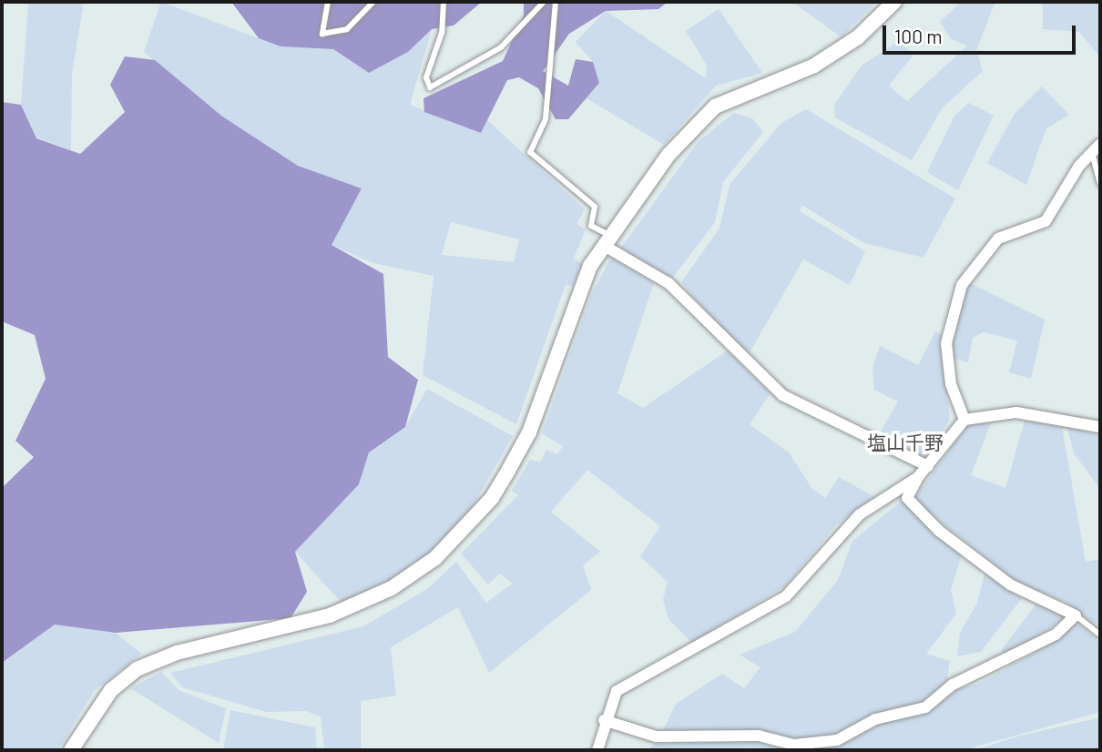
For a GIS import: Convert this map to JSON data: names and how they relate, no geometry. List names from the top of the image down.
{
  "districts": ["塩山千野"],
  "scale_bar": "100 m"
}
